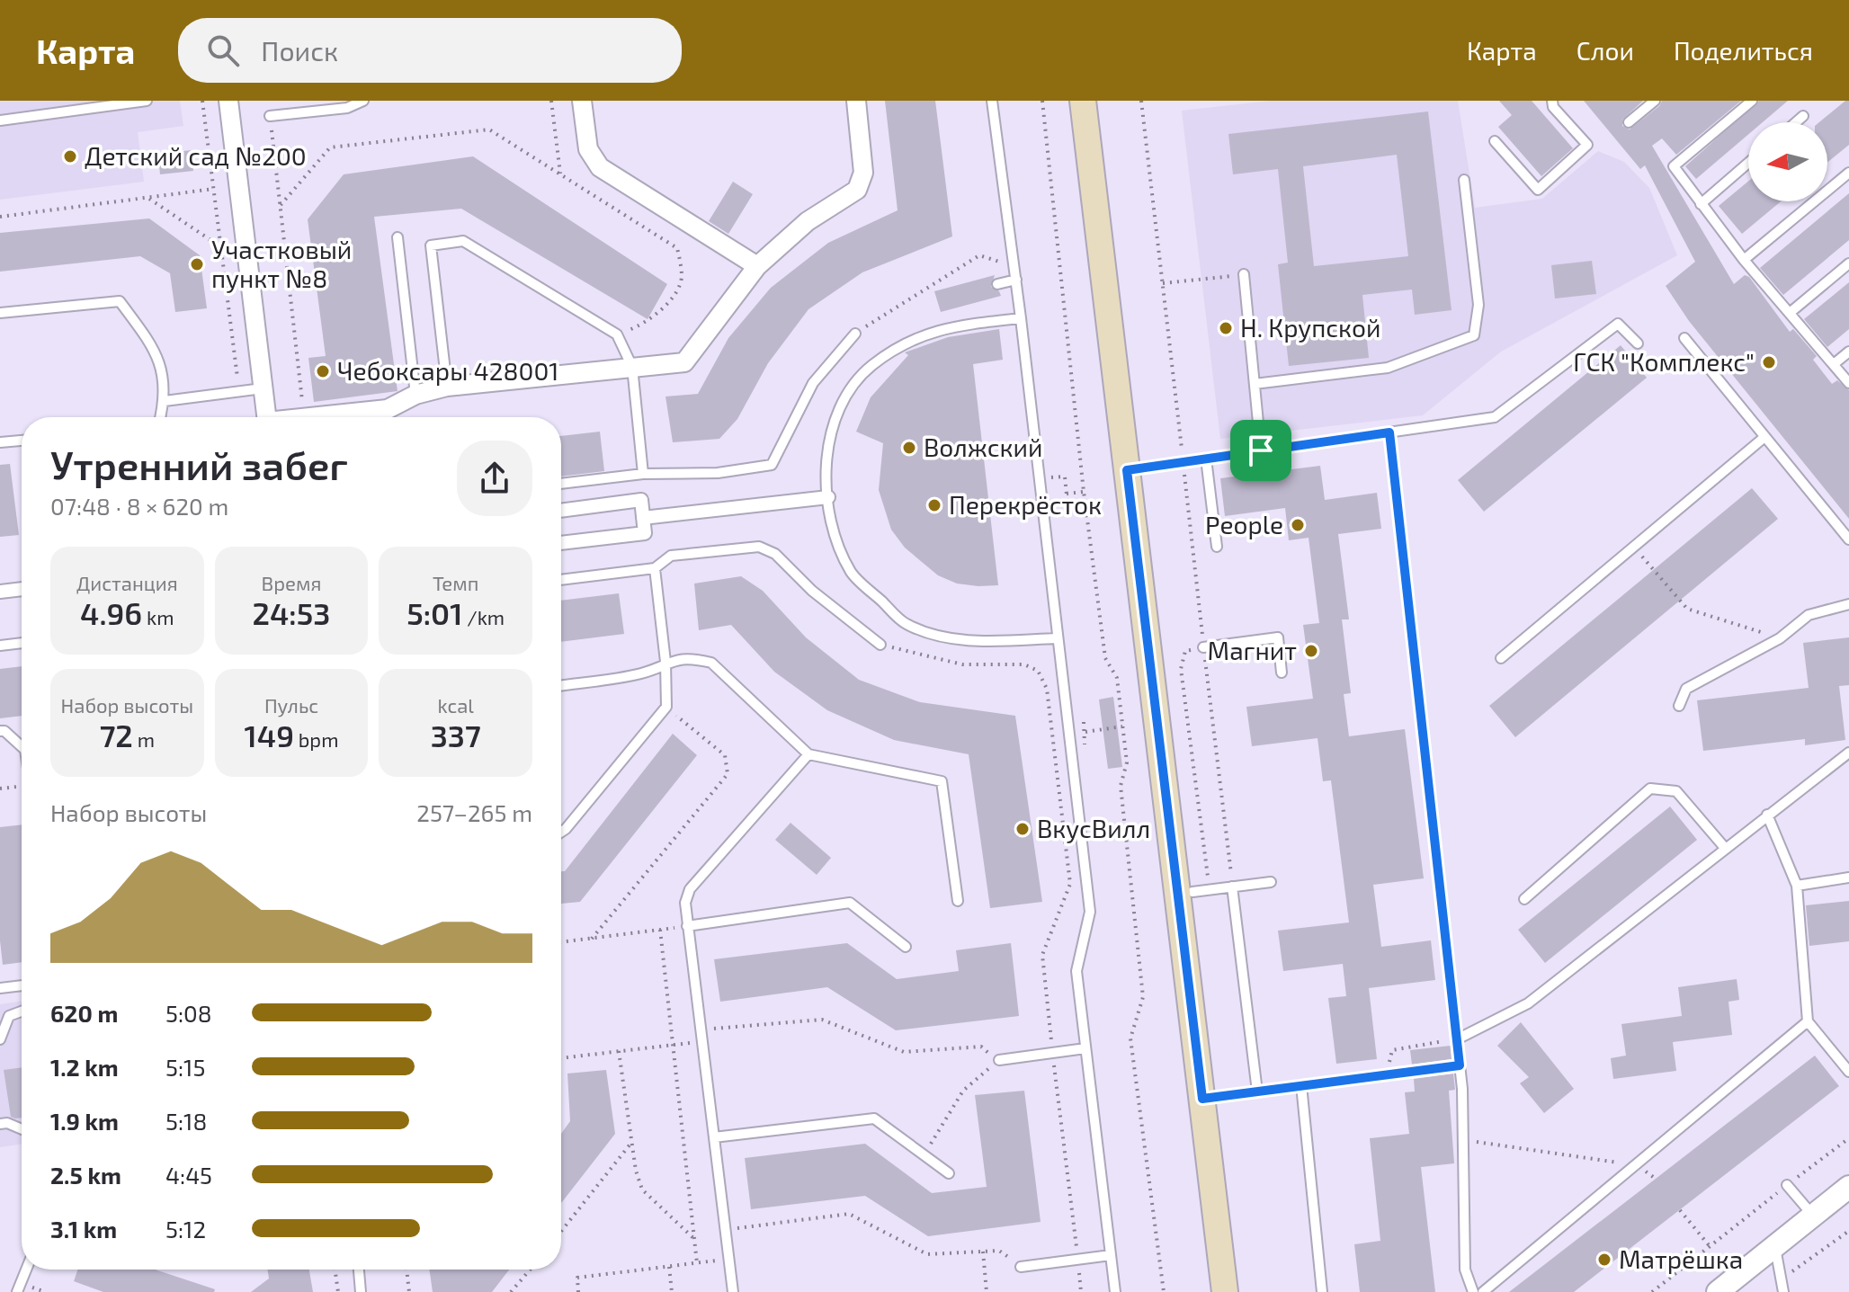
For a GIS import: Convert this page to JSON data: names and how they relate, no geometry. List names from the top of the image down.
{
  "places": [
    "Детский сад №200",
    "Участковый пункт №8",
    "Н. Крупской",
    "ГСК \"Комплекс\"",
    "Чебоксары 428001",
    "Волжский",
    "Перекрёсток",
    "People",
    "Магнит",
    "ВкусВилл",
    "Матрёшка"
  ],
  "north": "left",
  "page": {
    "header": "Карта",
    "search": "Поиск",
    "nav": ["Карта", "Слои", "Поделиться"],
    "heading": ["Утренний забег", "07:48 · 8 × 620 m"],
    "stats": [
      ["Дистанция", "4.96 km"],
      ["Время", "24:53"],
      ["Темп", "5:01 /km"],
      ["Набор высоты", "72 m"],
      ["Пульс", "149 bpm"],
      ["kcal", "337"]
    ],
    "chart": ["Набор высоты", "257–265 m"],
    "list": [
      {
        "name": "620 m",
        "note": "5:08"
      },
      {
        "name": "1.2 km",
        "note": "5:15"
      },
      {
        "name": "1.9 km",
        "note": "5:18"
      },
      {
        "name": "2.5 km",
        "note": "4:45"
      },
      {
        "name": "3.1 km",
        "note": "5:12"
      }
    ]
  }
}
